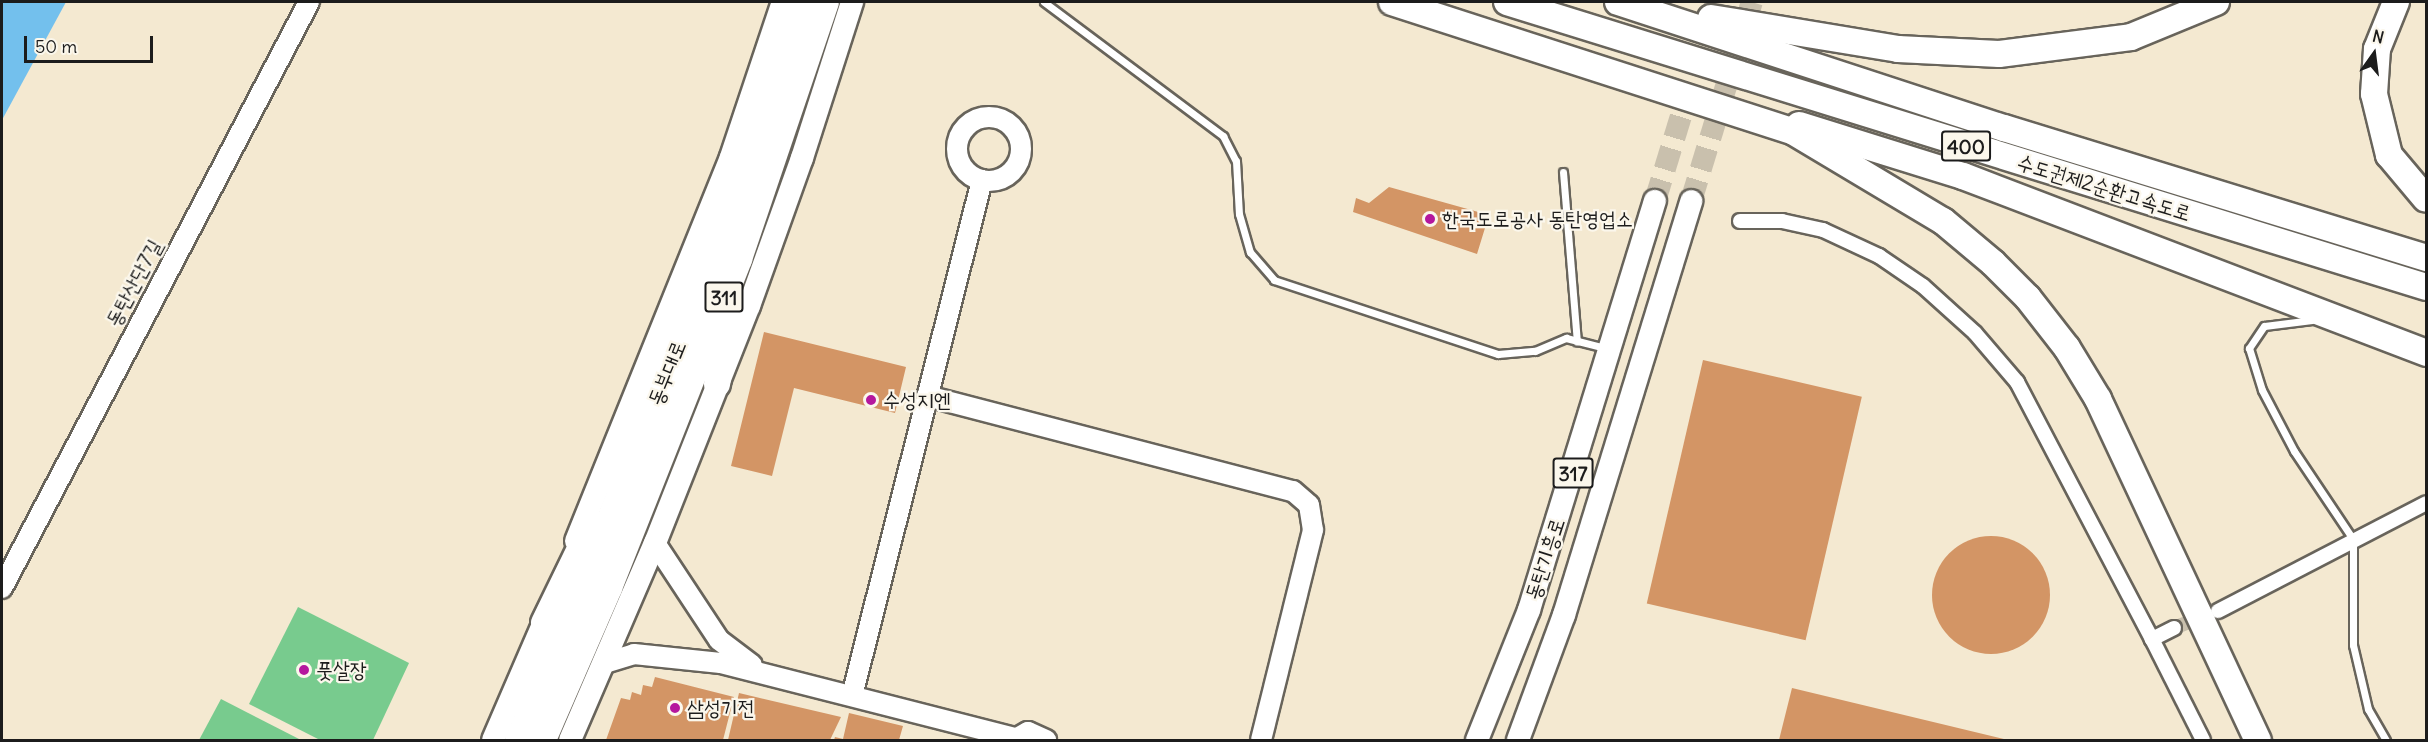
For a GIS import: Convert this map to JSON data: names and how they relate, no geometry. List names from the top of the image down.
{
  "streets": {
    "highway": [
      "400",
      "수도권제2순환고속도로",
      "311",
      "동부대로"
    ],
    "main road": ["317", "동탄기흥로"],
    "street": ["동탄산단7길"]
  },
  "places": [
    "한국도로공사 동탄영업소",
    "수성지엔",
    "풋살장",
    "삼성기전"
  ],
  "scale_bar": "50 m",
  "north": "top"
}
